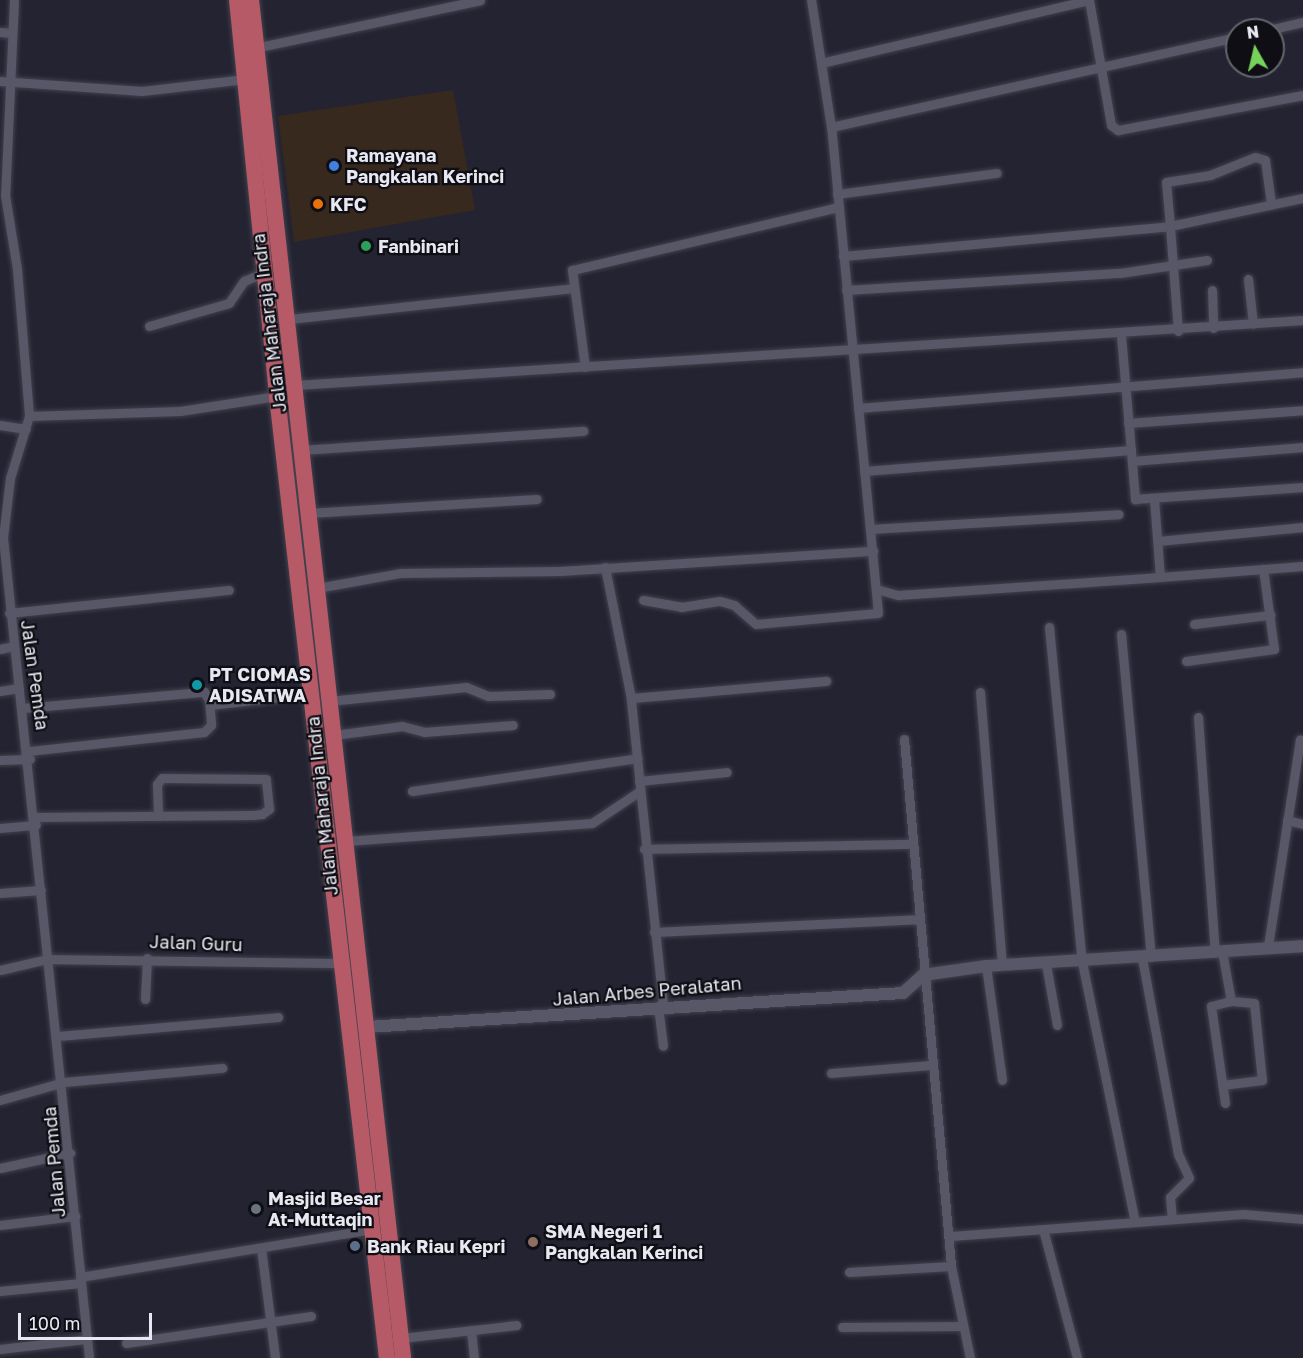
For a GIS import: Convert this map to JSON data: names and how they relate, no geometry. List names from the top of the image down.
{
  "streets": {
    "highway": ["Jalan Maharaja Indra"],
    "street": ["Jalan Pemda", "Jalan Guru", "Jalan Arbes Peralatan"]
  },
  "crossings": [
    ["Jalan Maharaja Indra", "Jalan Guru"],
    ["Jalan Maharaja Indra", "Jalan Arbes Peralatan"],
    ["Jalan Pemda", "Jalan Guru"]
  ],
  "places": [
    "Ramayana Pangkalan Kerinci",
    "KFC",
    "Fanbinari",
    "PT CIOMAS ADISATWA",
    "Masjid Besar At-Muttaqin",
    "SMA Negeri 1 Pangkalan Kerinci",
    "Bank Riau Kepri"
  ],
  "scale_bar": "100 m",
  "north": "top"
}
